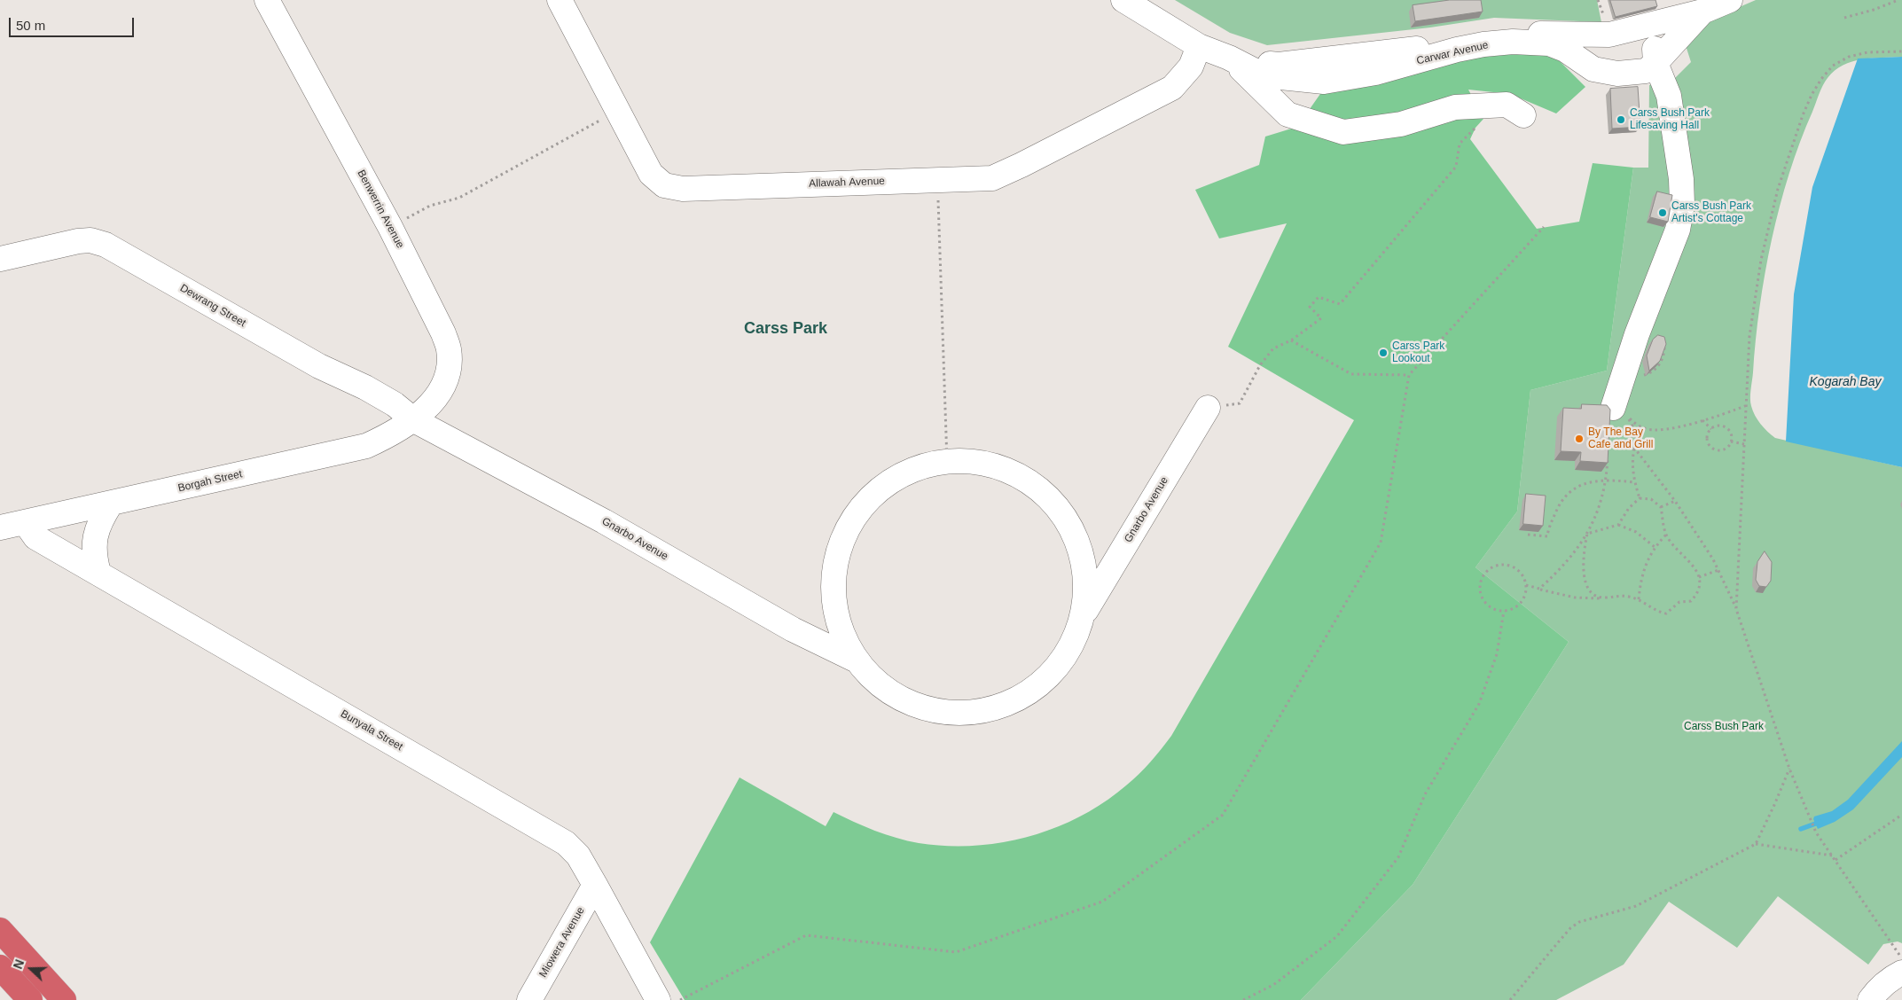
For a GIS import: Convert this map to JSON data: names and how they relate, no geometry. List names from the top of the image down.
{
  "streets": {
    "street": [
      "Carwar Avenue",
      "Allawah Avenue",
      "Benwerrin Avenue",
      "Dewrang Street",
      "Borgah Street",
      "Gnarbo Avenue",
      "Bunyala Street",
      "Miowera Avenue"
    ]
  },
  "crossings": [
    ["Carwar Avenue", "Allawah Avenue"],
    ["Benwerrin Avenue", "Dewrang Street"],
    ["Benwerrin Avenue", "Borgah Street"],
    ["Benwerrin Avenue", "Gnarbo Avenue"],
    ["Dewrang Street", "Borgah Street"],
    ["Dewrang Street", "Gnarbo Avenue"],
    ["Borgah Street", "Gnarbo Avenue"],
    ["Borgah Street", "Bunyala Street"],
    ["Bunyala Street", "Miowera Avenue"]
  ],
  "districts": ["Carss Park"],
  "water": ["Kogarah Bay"],
  "parks": ["Carss Bush Park"],
  "places": [
    "Carss Bush Park Lifesaving Hall",
    "Carss Bush Park Artist's Cottage",
    "Carss Park Lookout",
    "By The Bay Cafe and Grill"
  ],
  "scale_bar": "50 m",
  "north": "left"
}
